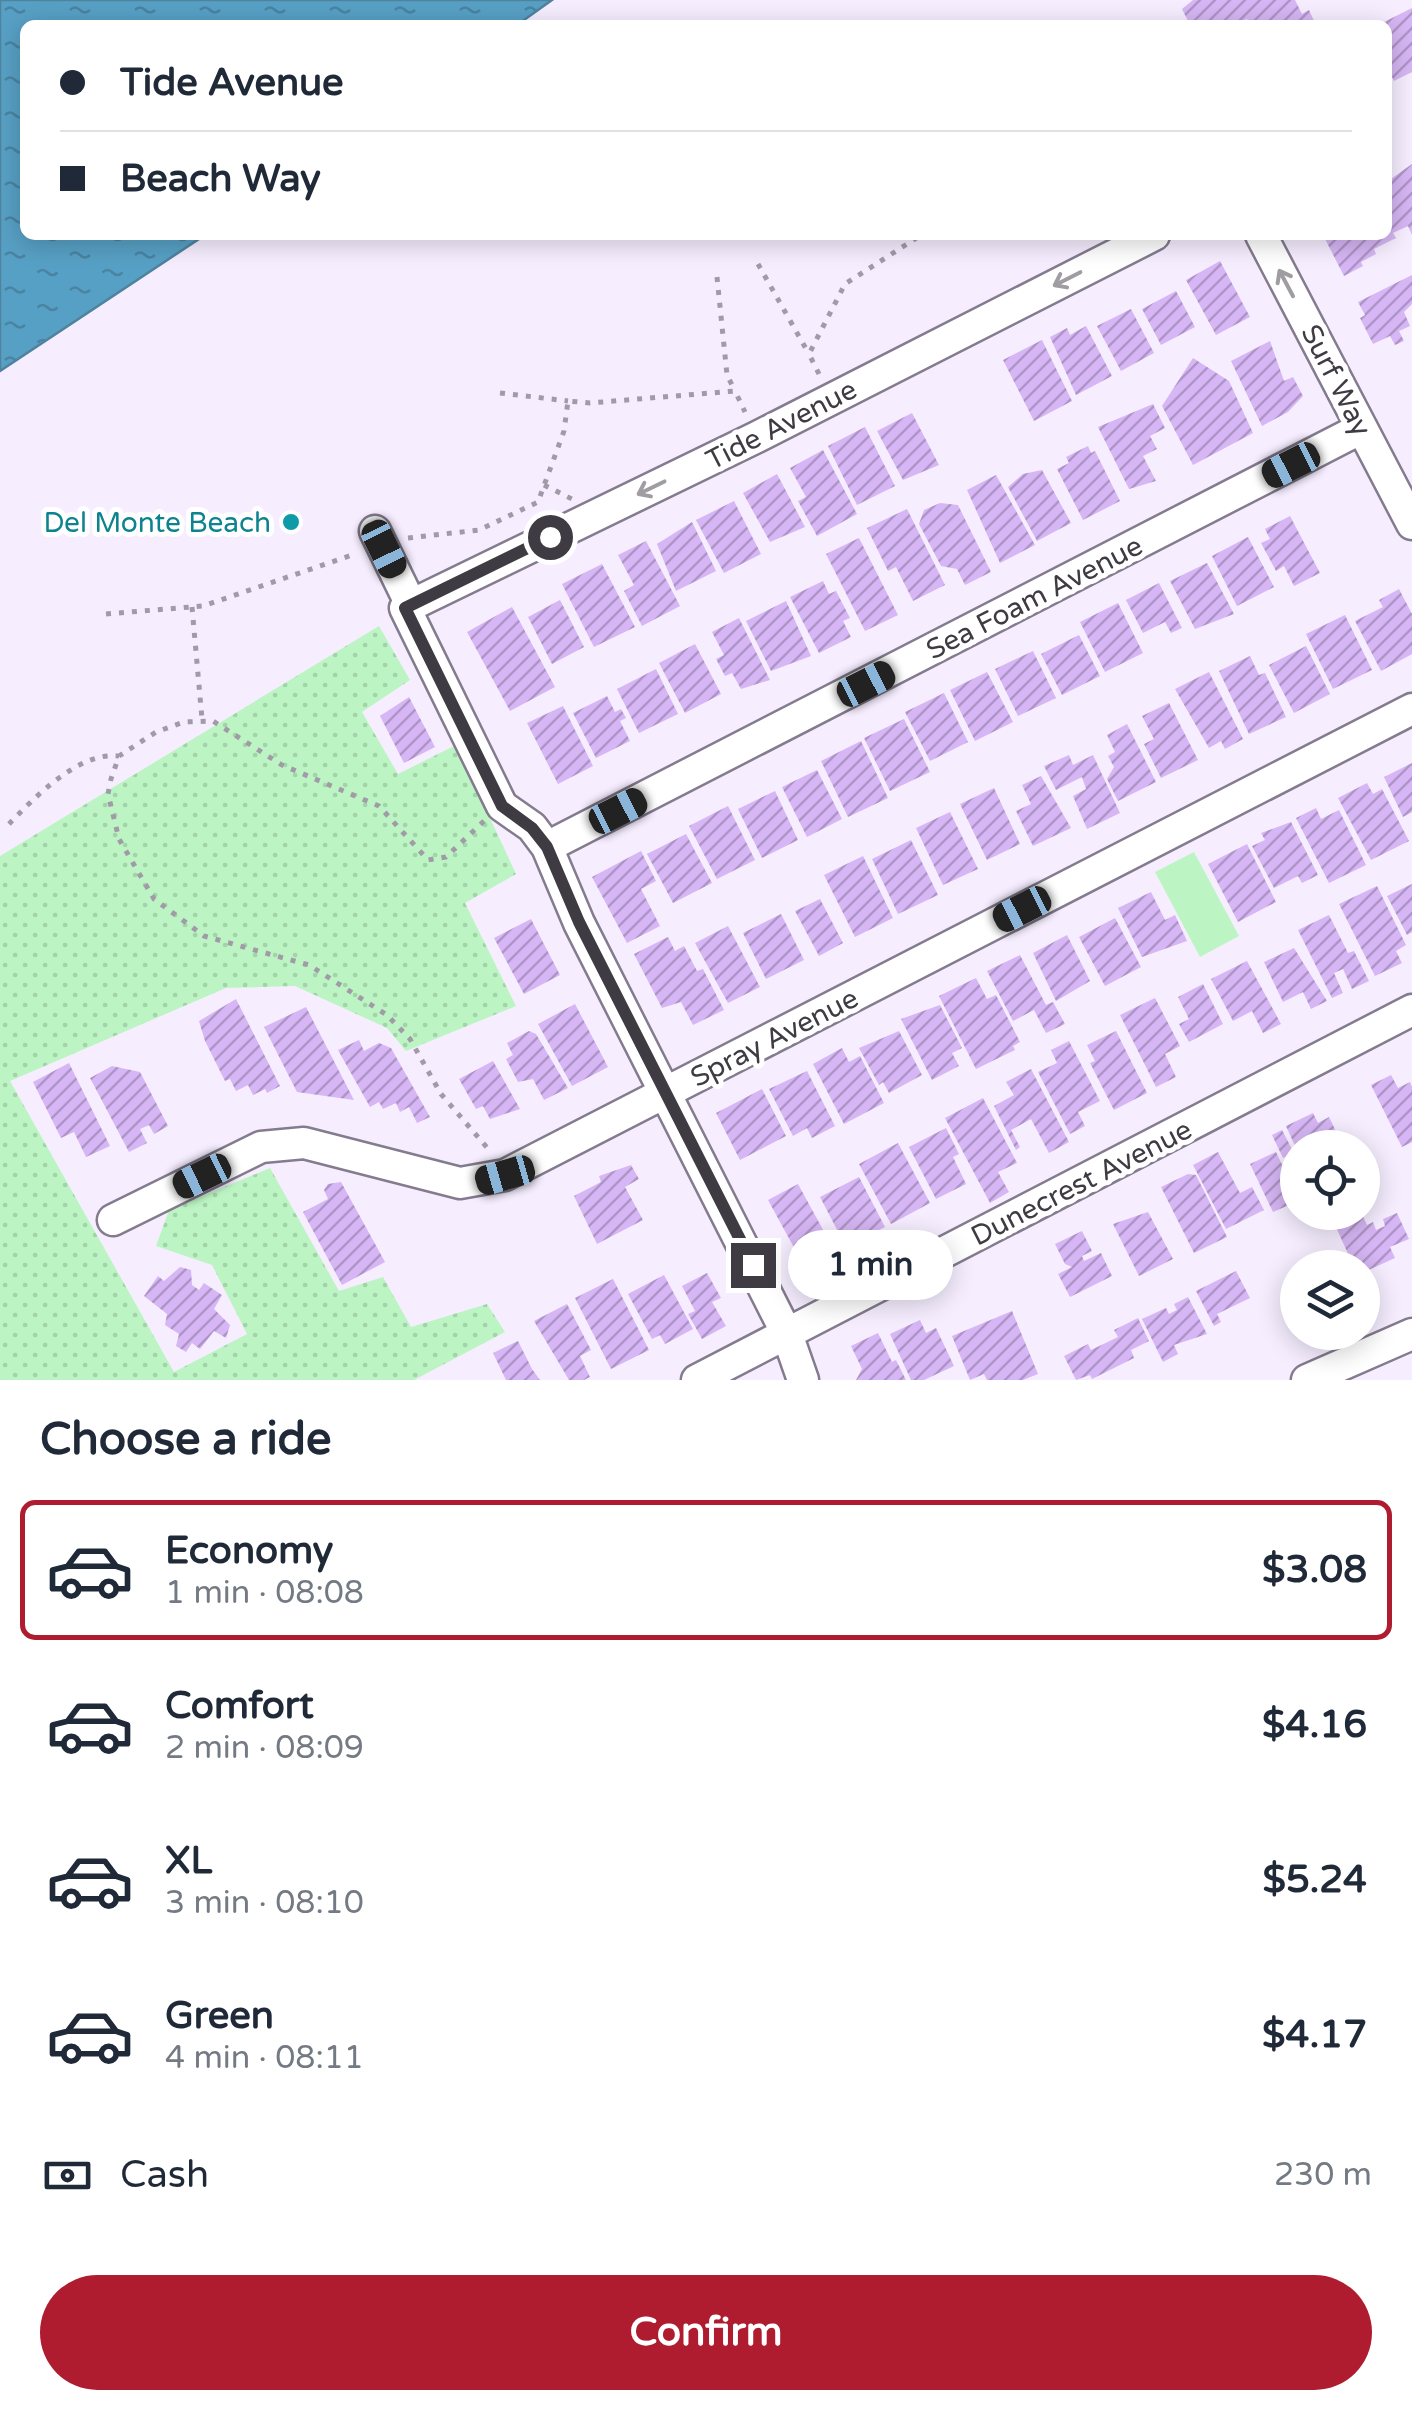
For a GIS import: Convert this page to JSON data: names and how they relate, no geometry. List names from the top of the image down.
{
  "streets": {
    "street": [
      "Surf Way",
      "Tide Avenue",
      "Sea Foam Avenue",
      "Spray Avenue",
      "Dunecrest Avenue"
    ]
  },
  "crossings": [
    ["Surf Way", "Sea Foam Avenue"]
  ],
  "one_way": ["Surf Way", "Tide Avenue"],
  "places": ["Del Monte Beach"],
  "page": {
    "banner": ["Tide Avenue", "Beach Way"],
    "bubble": "1 min",
    "heading": "Choose a ride",
    "list": [
      {
        "name": "Economy",
        "note": "1 min · 08:08",
        "value": "$3.08"
      },
      {
        "name": "Comfort",
        "note": "2 min · 08:09",
        "value": "$4.16"
      },
      {
        "name": "XL",
        "note": "3 min · 08:10",
        "value": "$5.24"
      },
      {
        "name": "Green",
        "note": "4 min · 08:11",
        "value": "$4.17"
      }
    ],
    "pay": ["Cash", "230 m"],
    "buttons": "Confirm"
  }
}
